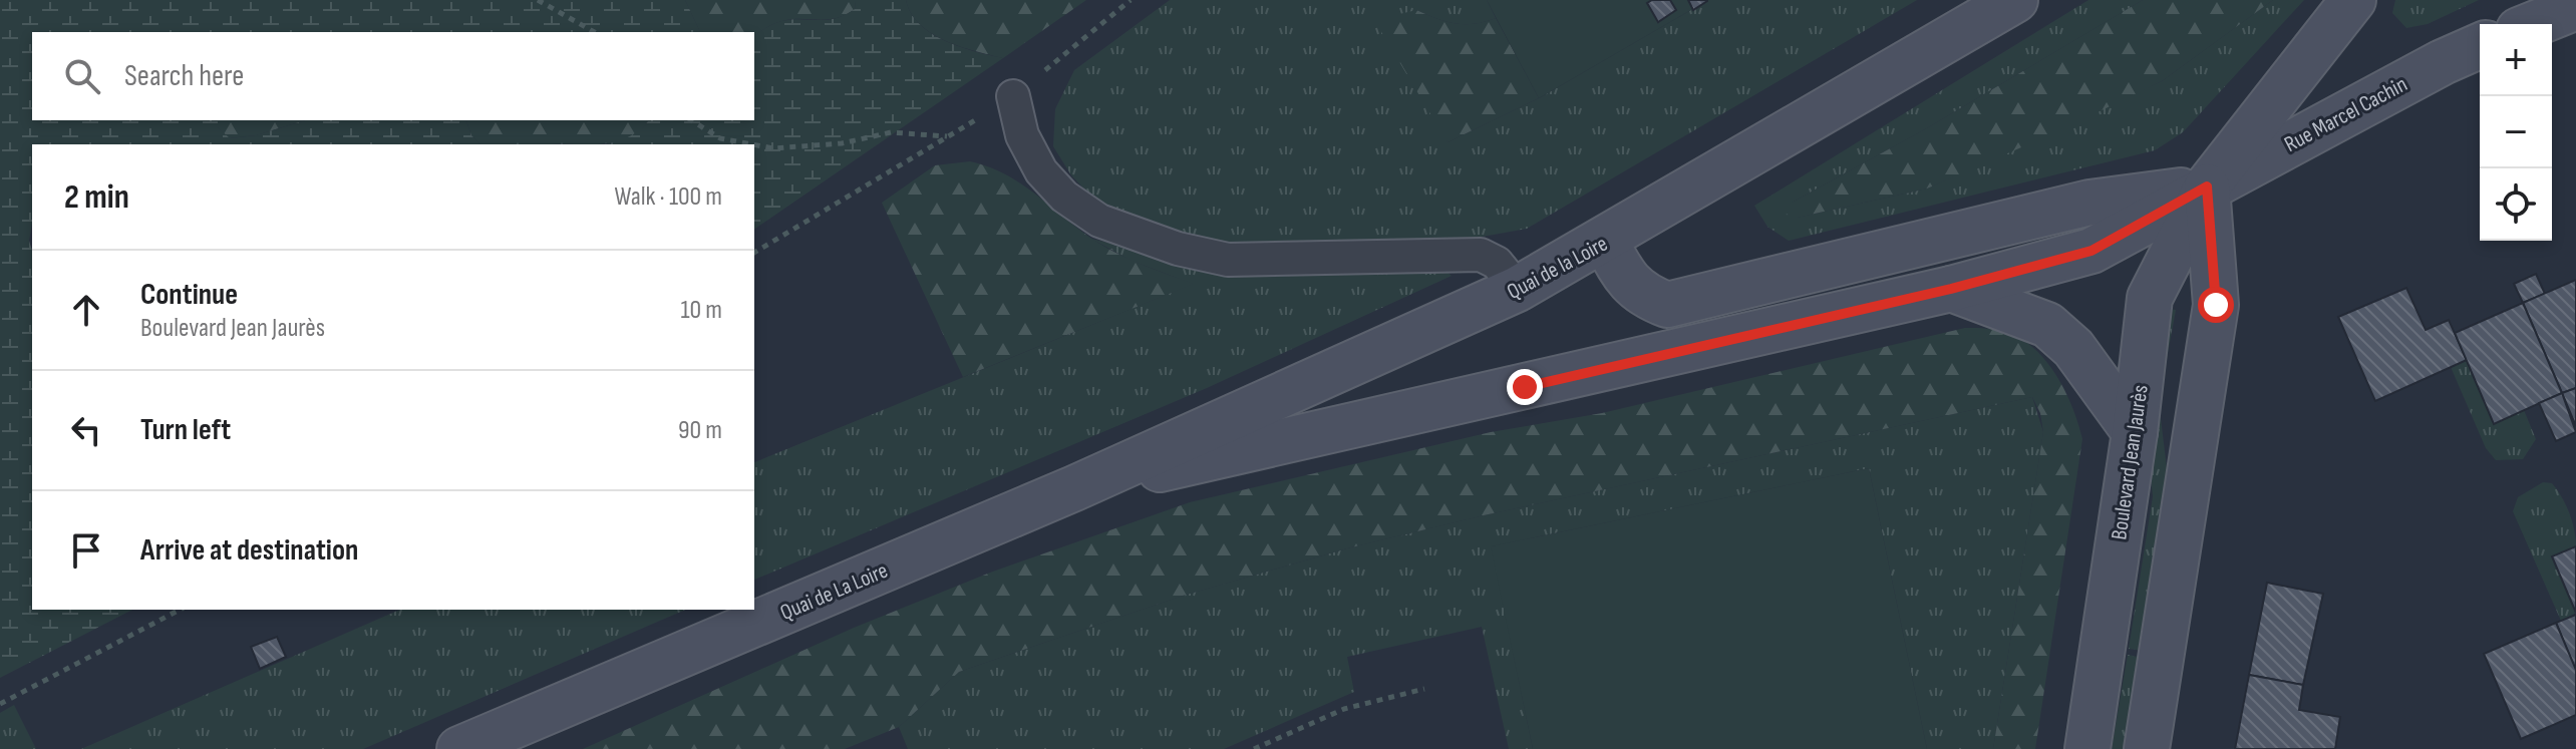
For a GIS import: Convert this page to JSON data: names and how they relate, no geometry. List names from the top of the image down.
{
  "streets": {
    "main road": [
      "Rue Marcel Cachin",
      "Quai de la Loire",
      "Boulevard Jean Jaurès",
      "Quai de La Loire"
    ]
  },
  "crossings": [
    ["Rue Marcel Cachin", "Quai de la Loire"],
    ["Rue Marcel Cachin", "Boulevard Jean Jaurès"],
    ["Rue Marcel Cachin", "Quai de La Loire"],
    ["Quai de la Loire", "Quai de La Loire"]
  ],
  "page": {
    "map_buttons": ["+", "−"],
    "search": "Search here",
    "heading": ["2 min", "Walk · 100 m"],
    "list": [
      ["Continue", "Boulevard Jean Jaurès", "10 m"],
      ["Turn left", "90 m"],
      "Arrive at destination"
    ]
  }
}
